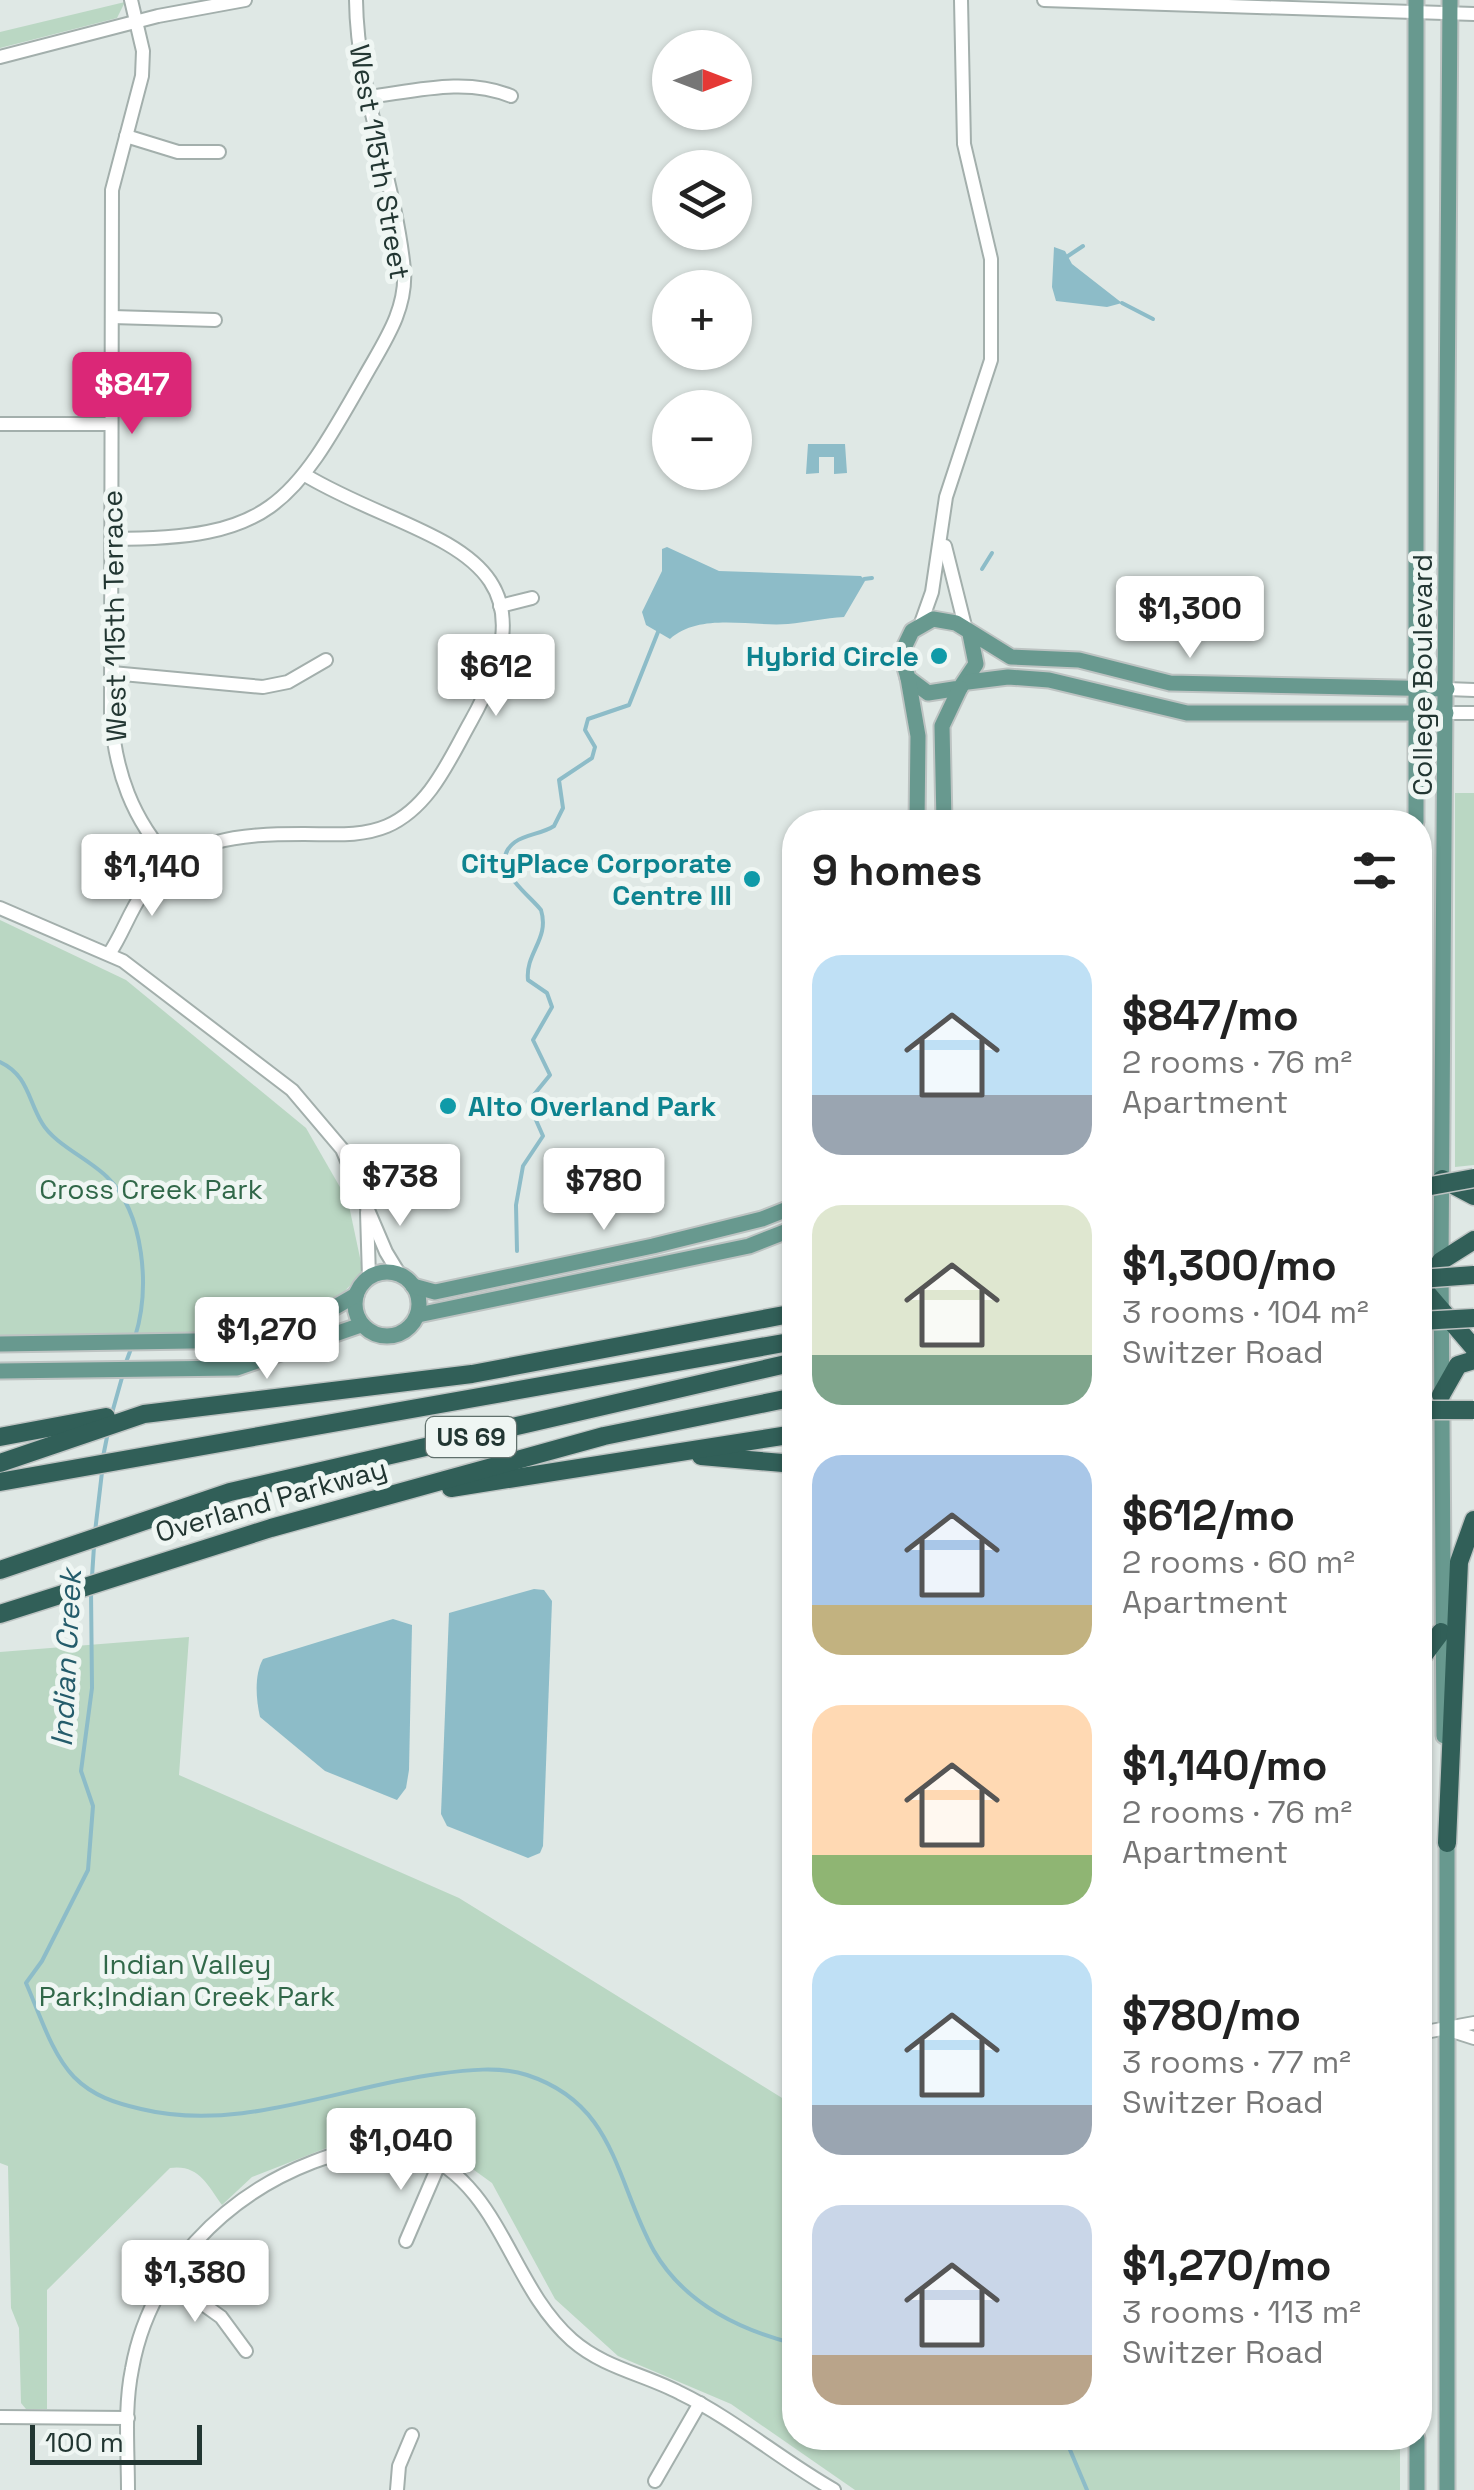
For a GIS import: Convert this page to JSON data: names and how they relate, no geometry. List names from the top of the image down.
{
  "streets": {
    "highway": ["US 69", "Overland Parkway"],
    "main road": ["College Boulevard"],
    "street": ["West 115th Street", "West 115th Terrace"]
  },
  "crossings": [
    ["West 115th Street", "West 115th Terrace"]
  ],
  "water": ["Indian Creek"],
  "parks": ["Cross Creek Park", "Indian Valley Park;Indian Creek Park"],
  "places": ["Hybrid Circle", "CityPlace Corporate Centre III", "Alto Overland Park"],
  "scale_bar": "100 m",
  "north": "right",
  "page": {
    "map_buttons": ["+", "−"],
    "price": [
      "$847",
      "$1,300",
      "$612",
      "$1,140",
      "$738",
      "$780",
      "$1,270",
      "$1,040",
      "$1,380"
    ],
    "heading": "9 homes",
    "list": [
      {
        "name": "$847/mo",
        "note": "2 rooms · 76 m² · Apartment"
      },
      {
        "name": "$1,300/mo",
        "note": "3 rooms · 104 m² · Switzer Road"
      },
      {
        "name": "$612/mo",
        "note": "2 rooms · 60 m² · Apartment"
      },
      {
        "name": "$1,140/mo",
        "note": "2 rooms · 76 m² · Apartment"
      },
      {
        "name": "$780/mo",
        "note": "3 rooms · 77 m² · Switzer Road"
      },
      {
        "name": "$1,270/mo",
        "note": "3 rooms · 113 m² · Switzer Road"
      }
    ],
    "scale": "100 m"
  }
}
